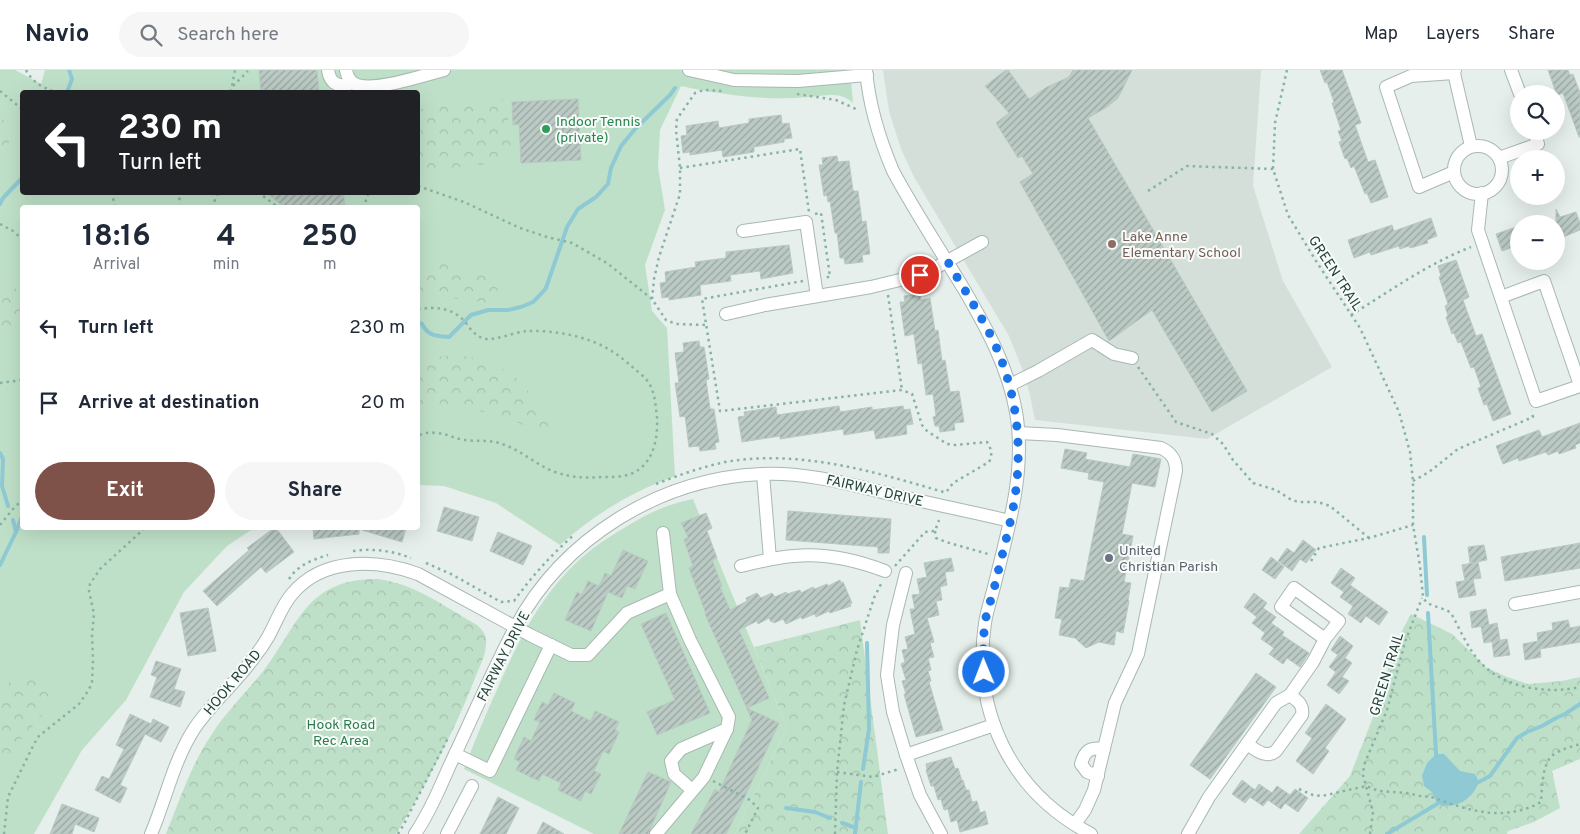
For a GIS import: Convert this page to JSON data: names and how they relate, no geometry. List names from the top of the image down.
{
  "streets": {
    "street": ["FAIRWAY DRIVE", "HOOK ROAD"],
    "path": ["GREEN TRAIL"]
  },
  "crossings": [
    ["FAIRWAY DRIVE", "HOOK ROAD"]
  ],
  "parks": ["Hook Road Rec Area"],
  "places": ["Indoor Tennis (private)", "Lake Anne Elementary School", "United Christian Parish"],
  "page": {
    "header": "Navio",
    "search": "Search here",
    "nav": ["Map", "Layers", "Share"],
    "map_buttons": ["+", "−"],
    "turn": ["230 m", "Turn left"],
    "eta": [
      "18:16",
      "Arrival",
      "4",
      "min",
      "250",
      "m"
    ],
    "list": [
      {
        "name": "Turn left",
        "value": "230 m"
      },
      {
        "name": "Arrive at destination",
        "value": "20 m"
      }
    ],
    "buttons": ["Exit", "Share"]
  }
}
